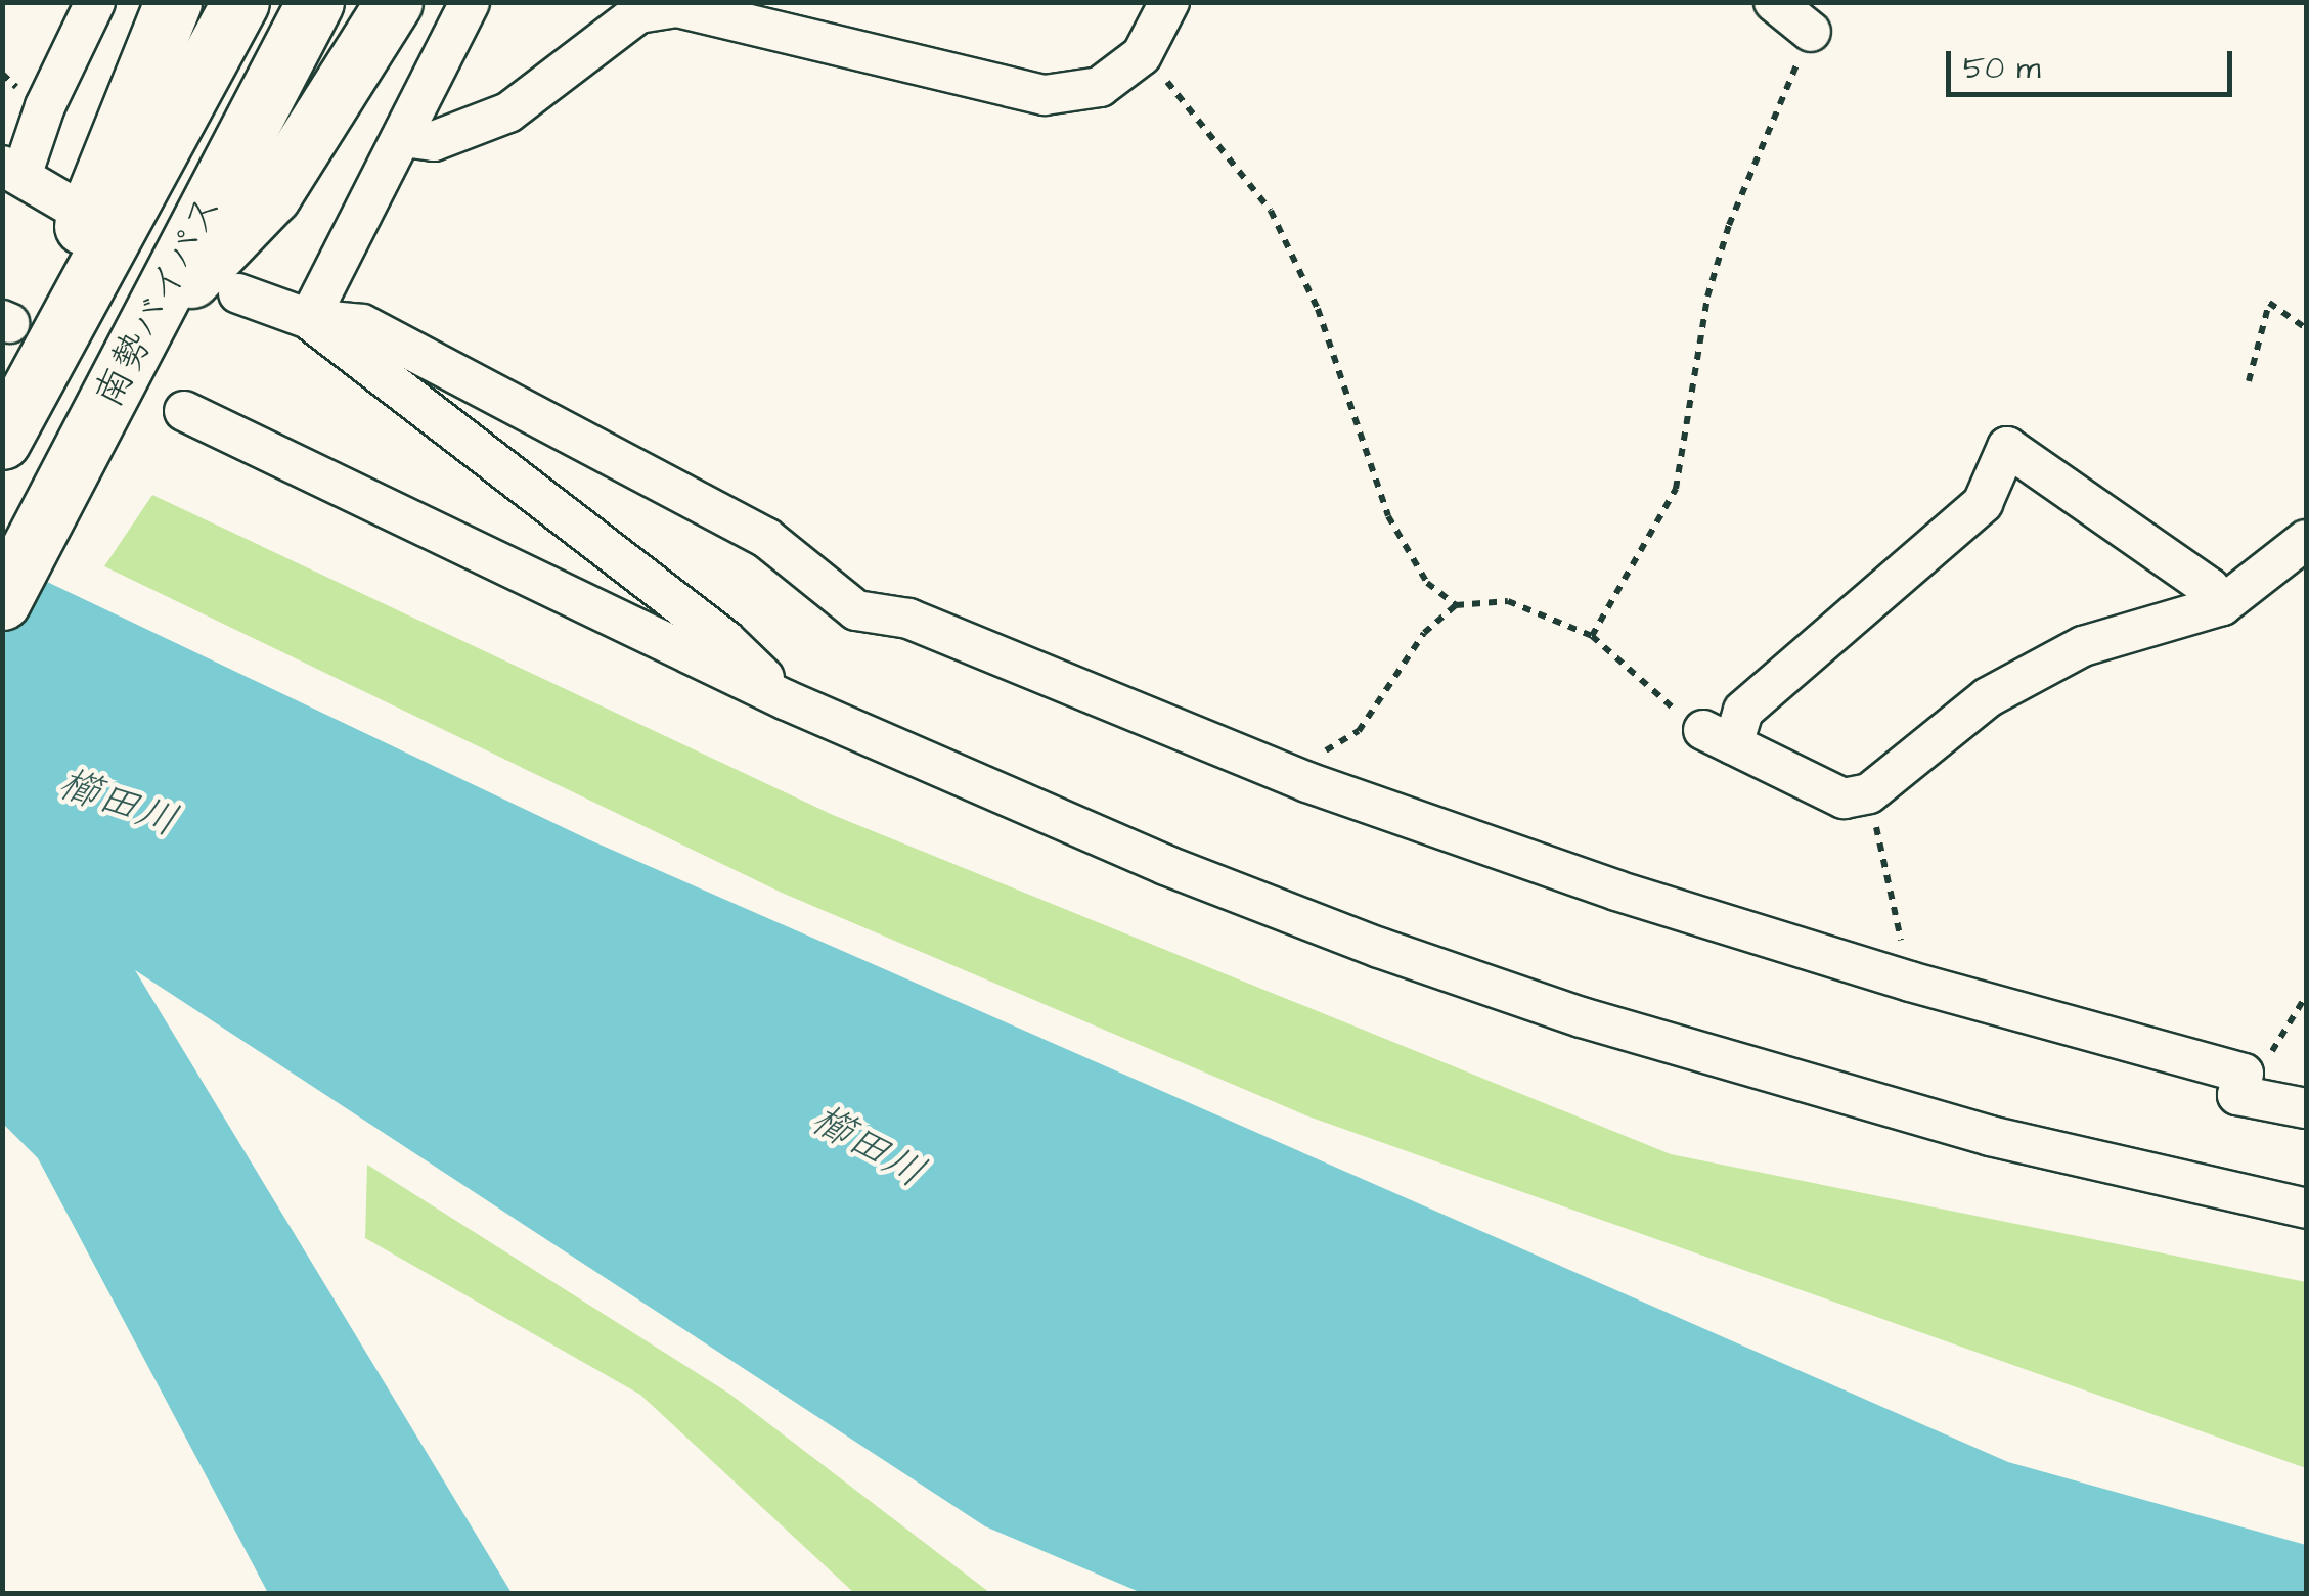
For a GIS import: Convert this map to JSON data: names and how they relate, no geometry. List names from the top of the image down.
{
  "streets": {
    "highway": ["南勢バイパス"]
  },
  "water": ["櫛田川"],
  "scale_bar": "50 m"
}
